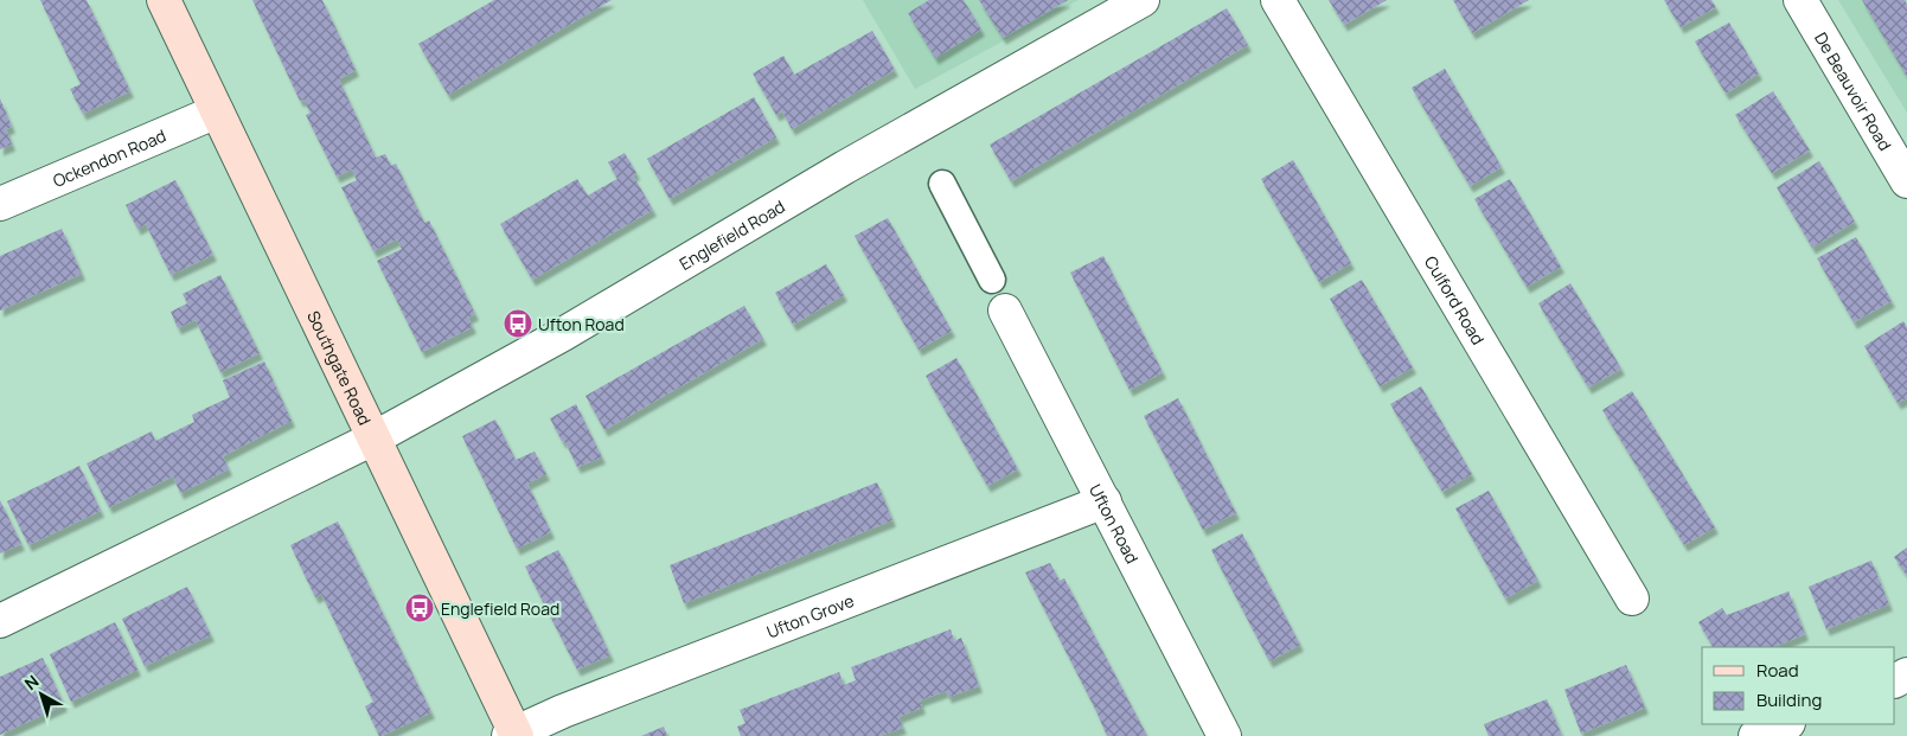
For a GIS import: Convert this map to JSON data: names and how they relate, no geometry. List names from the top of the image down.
{
  "streets": {
    "main road": ["Southgate Road"],
    "street": [
      "De Beauvoir Road",
      "Ockendon Road",
      "Englefield Road",
      "Culford Road",
      "Ufton Road",
      "Ufton Grove"
    ]
  },
  "crossings": [
    ["Ockendon Road", "Southgate Road"],
    ["Englefield Road", "Southgate Road"],
    ["Southgate Road", "Ufton Grove"],
    ["Ufton Road", "Ufton Grove"]
  ],
  "places": {
    "bus stop": ["Ufton Road", "Englefield Road"]
  },
  "legend": ["Road", "Building"],
  "north": "top left"
}
